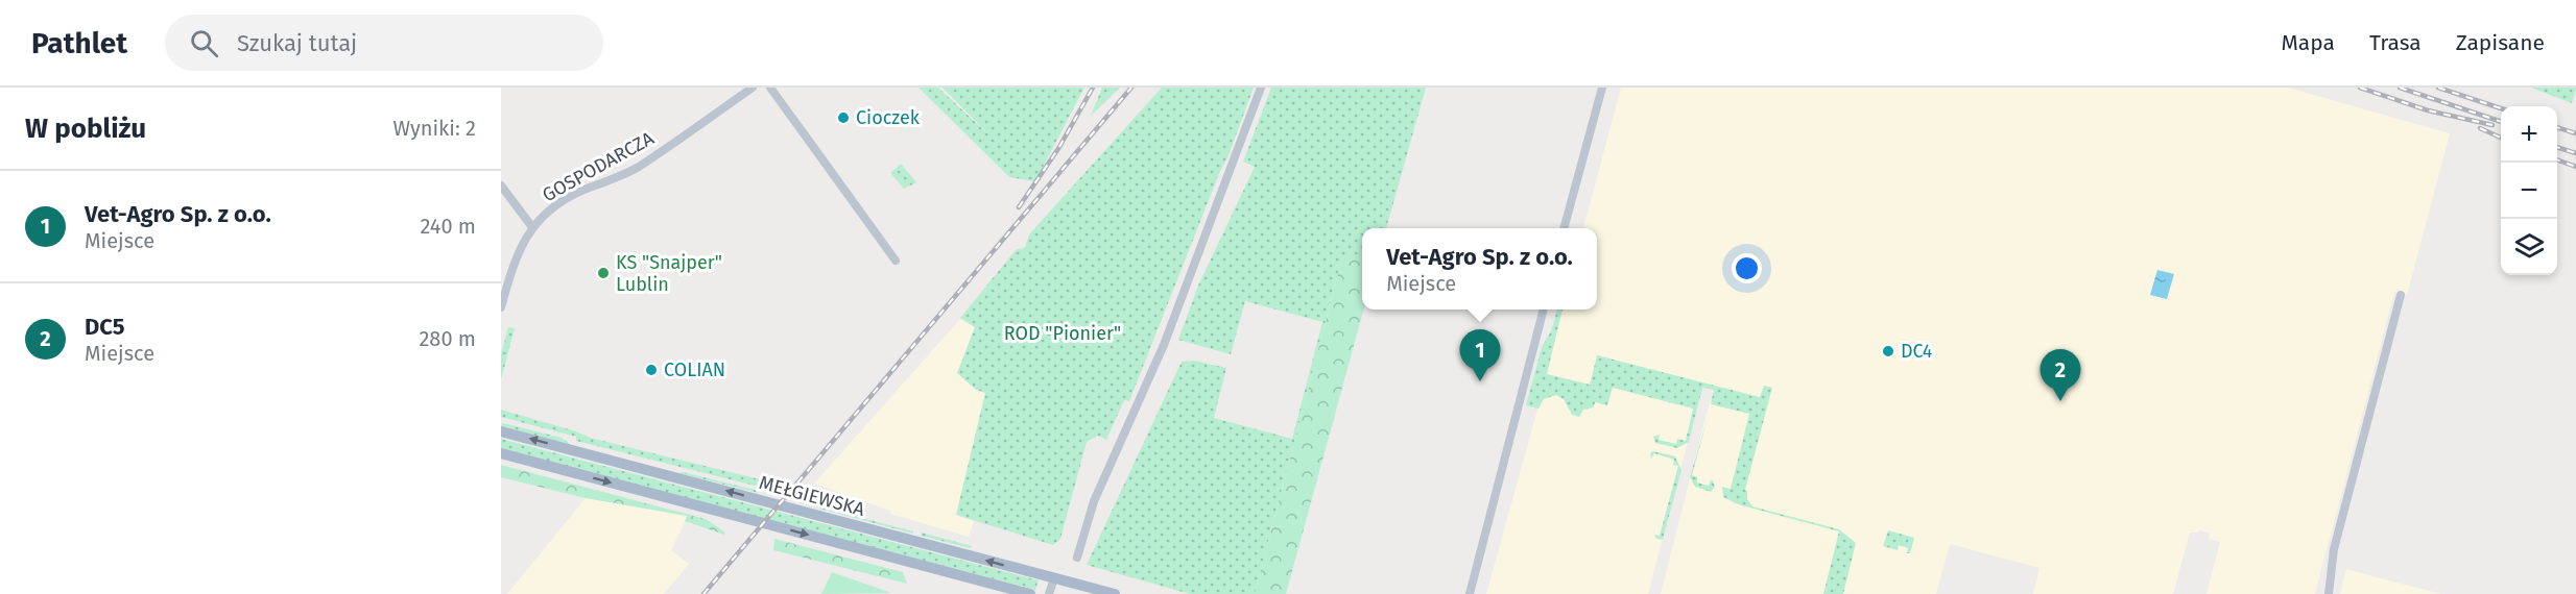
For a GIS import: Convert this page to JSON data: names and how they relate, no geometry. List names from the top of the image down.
{
  "streets": {
    "main road": ["MEŁGIEWSKA"],
    "street": ["GOSPODARCZA"]
  },
  "parks": ["ROD \"Pionier\""],
  "places": [
    "Cioczek",
    "KS \"Snajper\" Lublin",
    "DC4",
    "COLIAN"
  ],
  "page": {
    "header": "Pathlet",
    "search": "Szukaj tutaj",
    "nav": ["Mapa", "Trasa", "Zapisane"],
    "heading": ["W pobliżu", "Wyniki: 2"],
    "map_buttons": ["+", "−"],
    "list": [
      {
        "mark": "1",
        "name": "Vet-Agro Sp. z o.o.",
        "note": "Miejsce",
        "value": "240 m"
      },
      {
        "mark": "2",
        "name": "DC5",
        "note": "Miejsce",
        "value": "280 m"
      }
    ],
    "popup": ["Vet-Agro Sp. z o.o.", "Miejsce"],
    "pins": ["1", "2"]
  }
}
